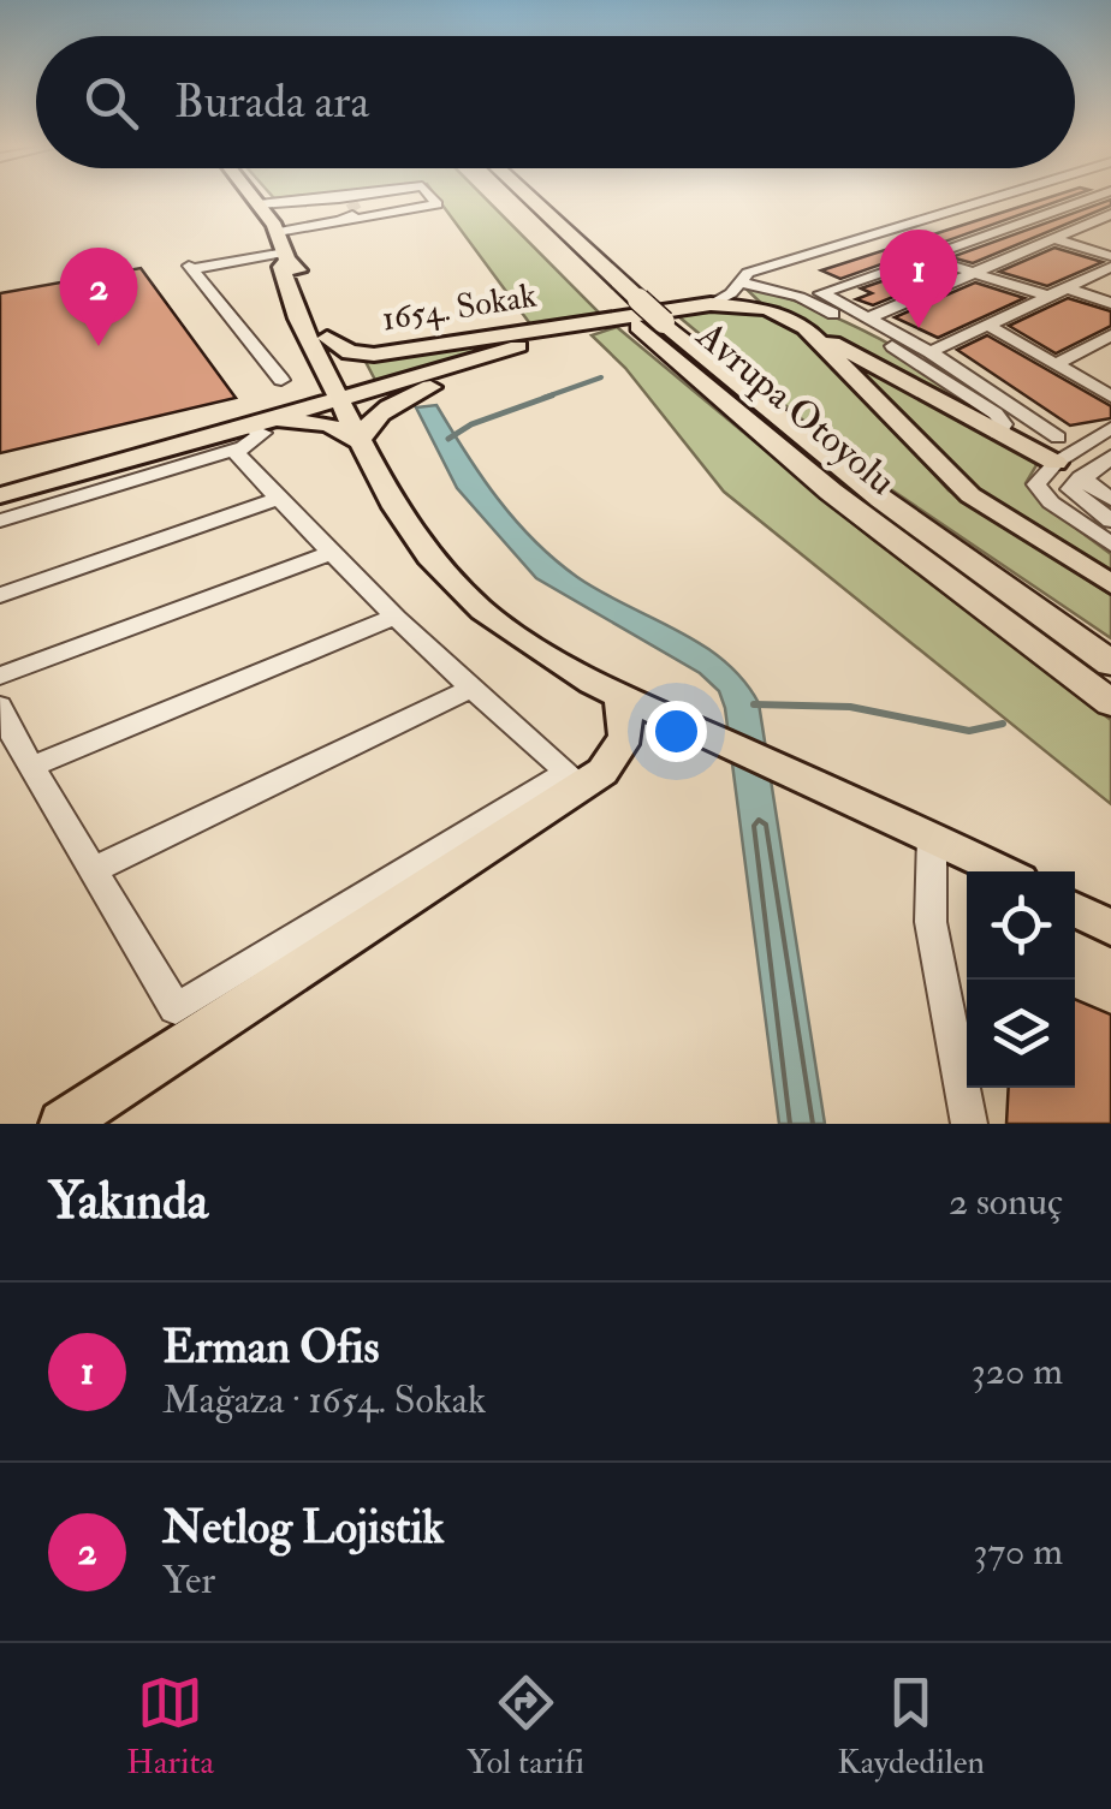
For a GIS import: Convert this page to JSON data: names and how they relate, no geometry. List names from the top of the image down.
{
  "streets": {
    "highway": ["Avrupa Otoyolu"],
    "main road": ["1654. Sokak"]
  },
  "crossings": [
    ["1654. Sokak", "Avrupa Otoyolu"]
  ],
  "page": {
    "search": "Burada ara",
    "pins": ["1", "2"],
    "heading": ["Yakında", "2 sonuç"],
    "list": [
      {
        "mark": "1",
        "name": "Erman Ofis",
        "note": "Mağaza · 1654. Sokak",
        "value": "320 m"
      },
      {
        "mark": "2",
        "name": "Netlog Lojistik",
        "note": "Yer",
        "value": "370 m"
      }
    ],
    "nav": ["Harita", "Yol tarifi", "Kaydedilen"]
  }
}
